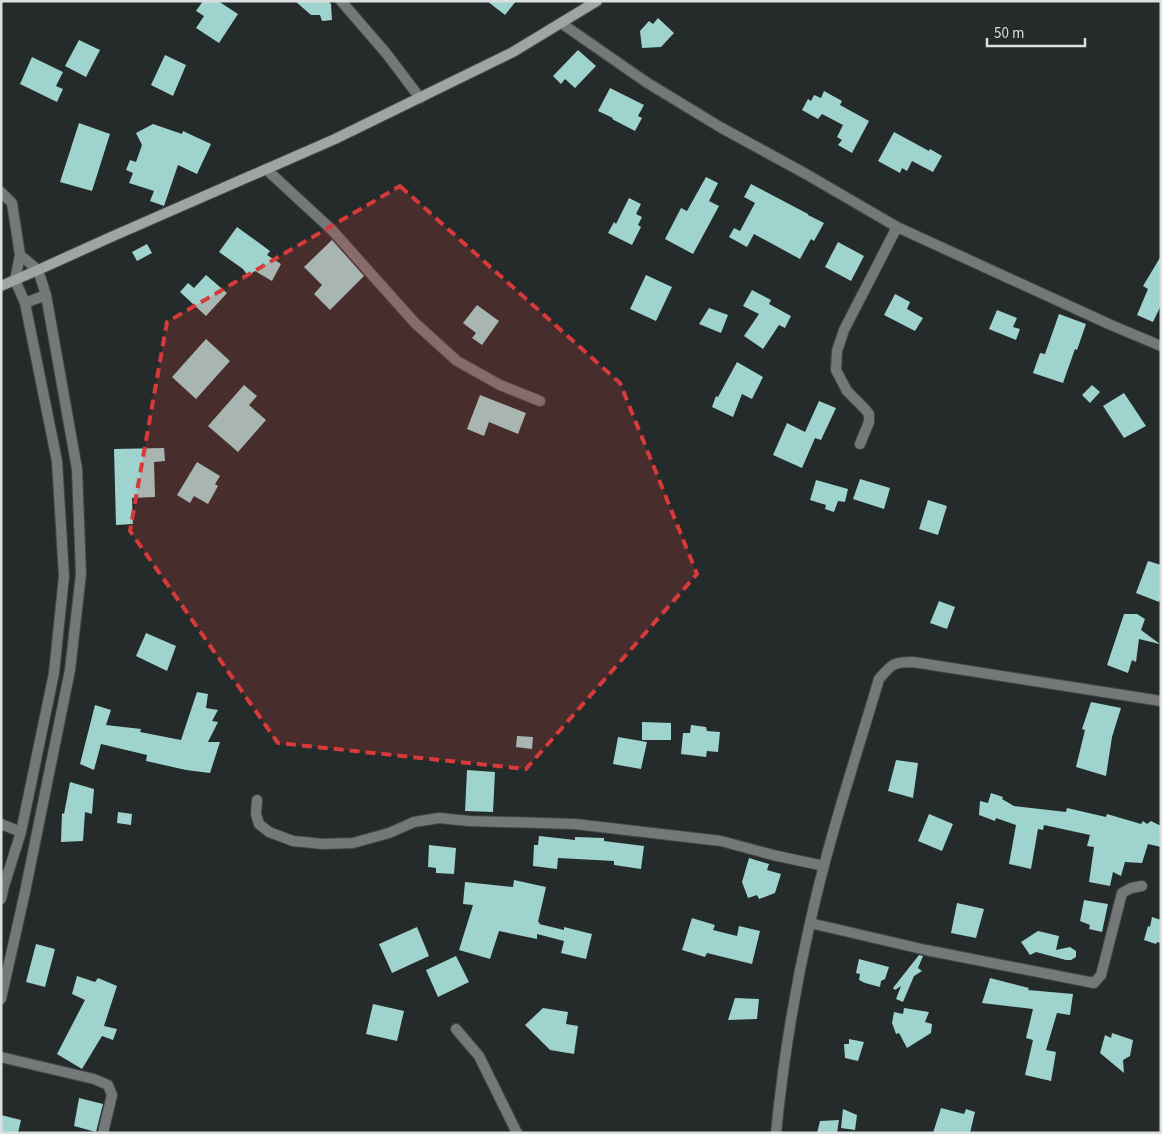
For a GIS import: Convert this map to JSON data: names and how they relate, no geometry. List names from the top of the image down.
{
  "scale_bar": "50 m"
}
